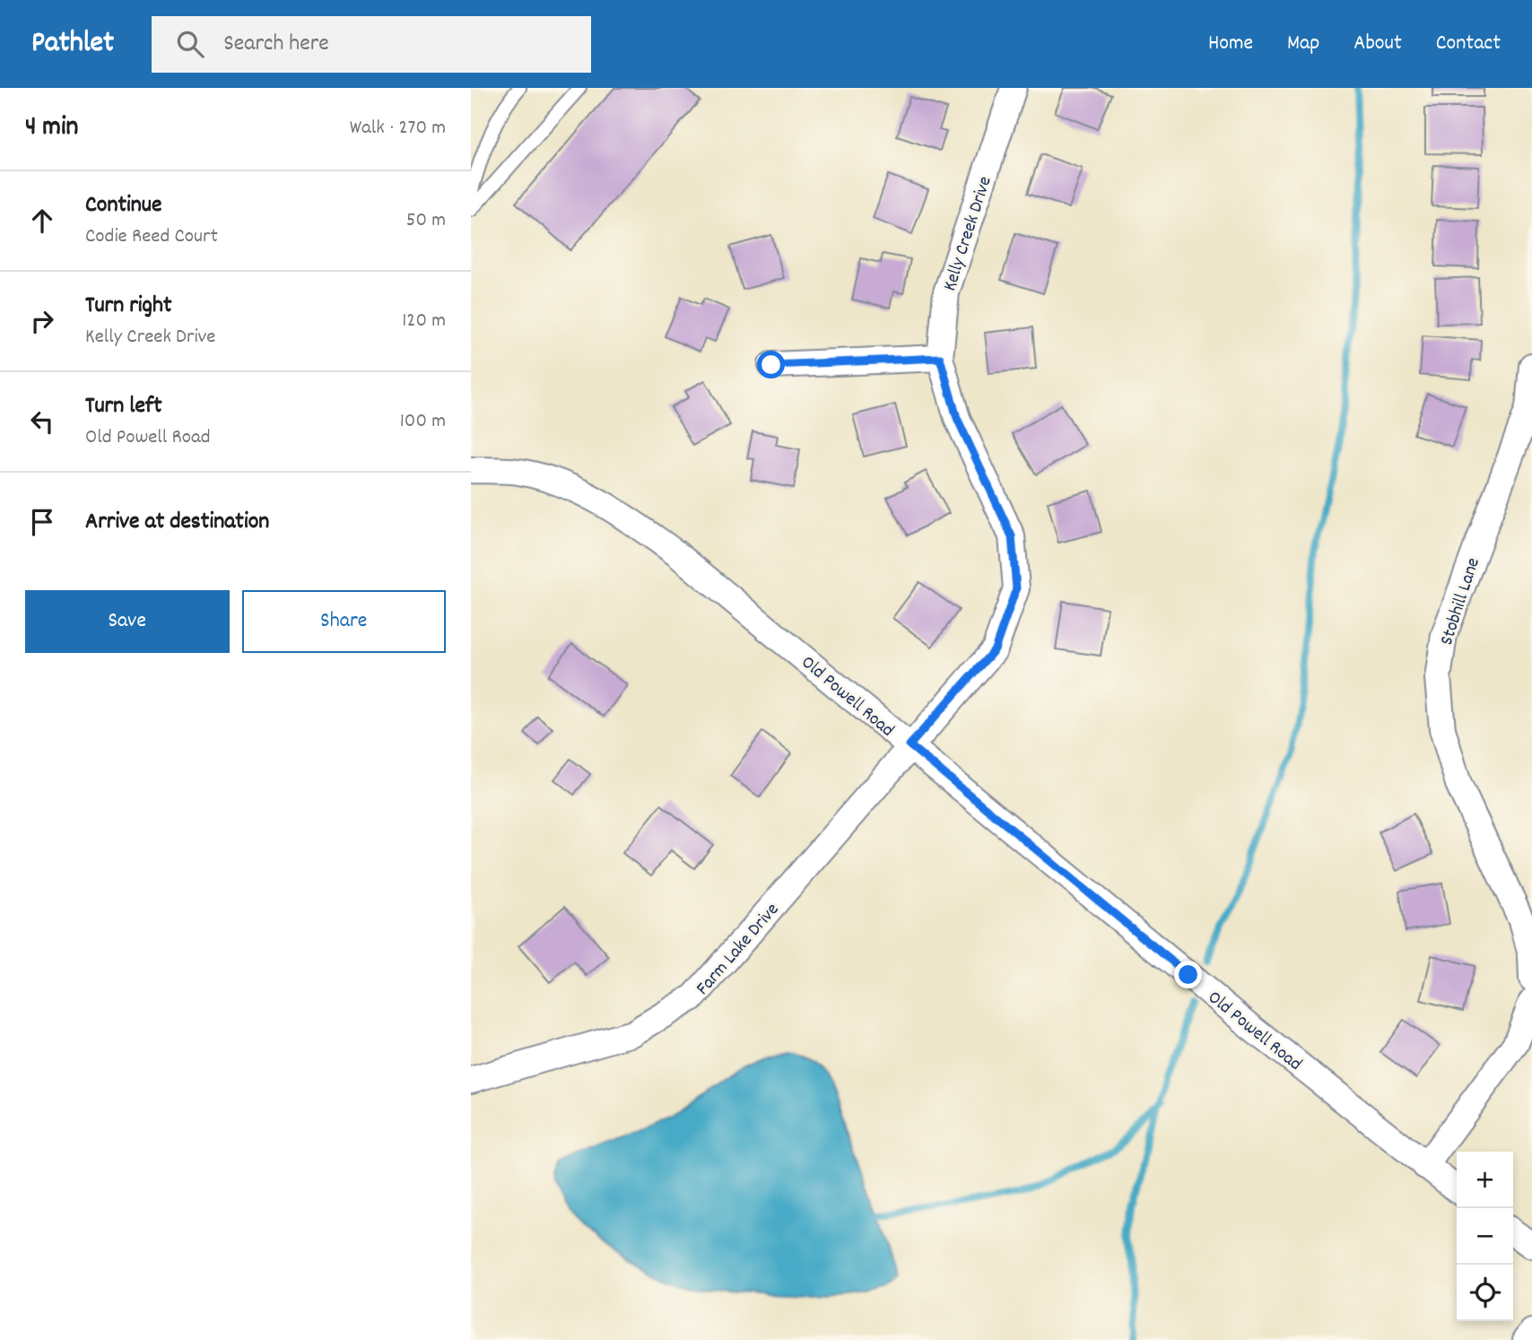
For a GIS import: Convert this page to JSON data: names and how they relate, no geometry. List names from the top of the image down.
{
  "streets": {
    "street": [
      "Kelly Creek Drive",
      "Stobhill Lane",
      "Old Powell Road",
      "Farm Lake Drive"
    ]
  },
  "crossings": [
    ["Kelly Creek Drive", "Old Powell Road"],
    ["Kelly Creek Drive", "Farm Lake Drive"],
    ["Old Powell Road", "Farm Lake Drive"]
  ],
  "page": {
    "header": "Pathlet",
    "search": "Search here",
    "nav": [
      "Home",
      "Map",
      "About",
      "Contact"
    ],
    "heading": ["4 min", "Walk · 270 m"],
    "list": [
      ["Continue", "Codie Reed Court", "50 m"],
      ["Turn right", "Kelly Creek Drive", "120 m"],
      ["Turn left", "Old Powell Road", "100 m"],
      "Arrive at destination"
    ],
    "buttons": ["Save", "Share"],
    "map_buttons": ["+", "−"]
  }
}
